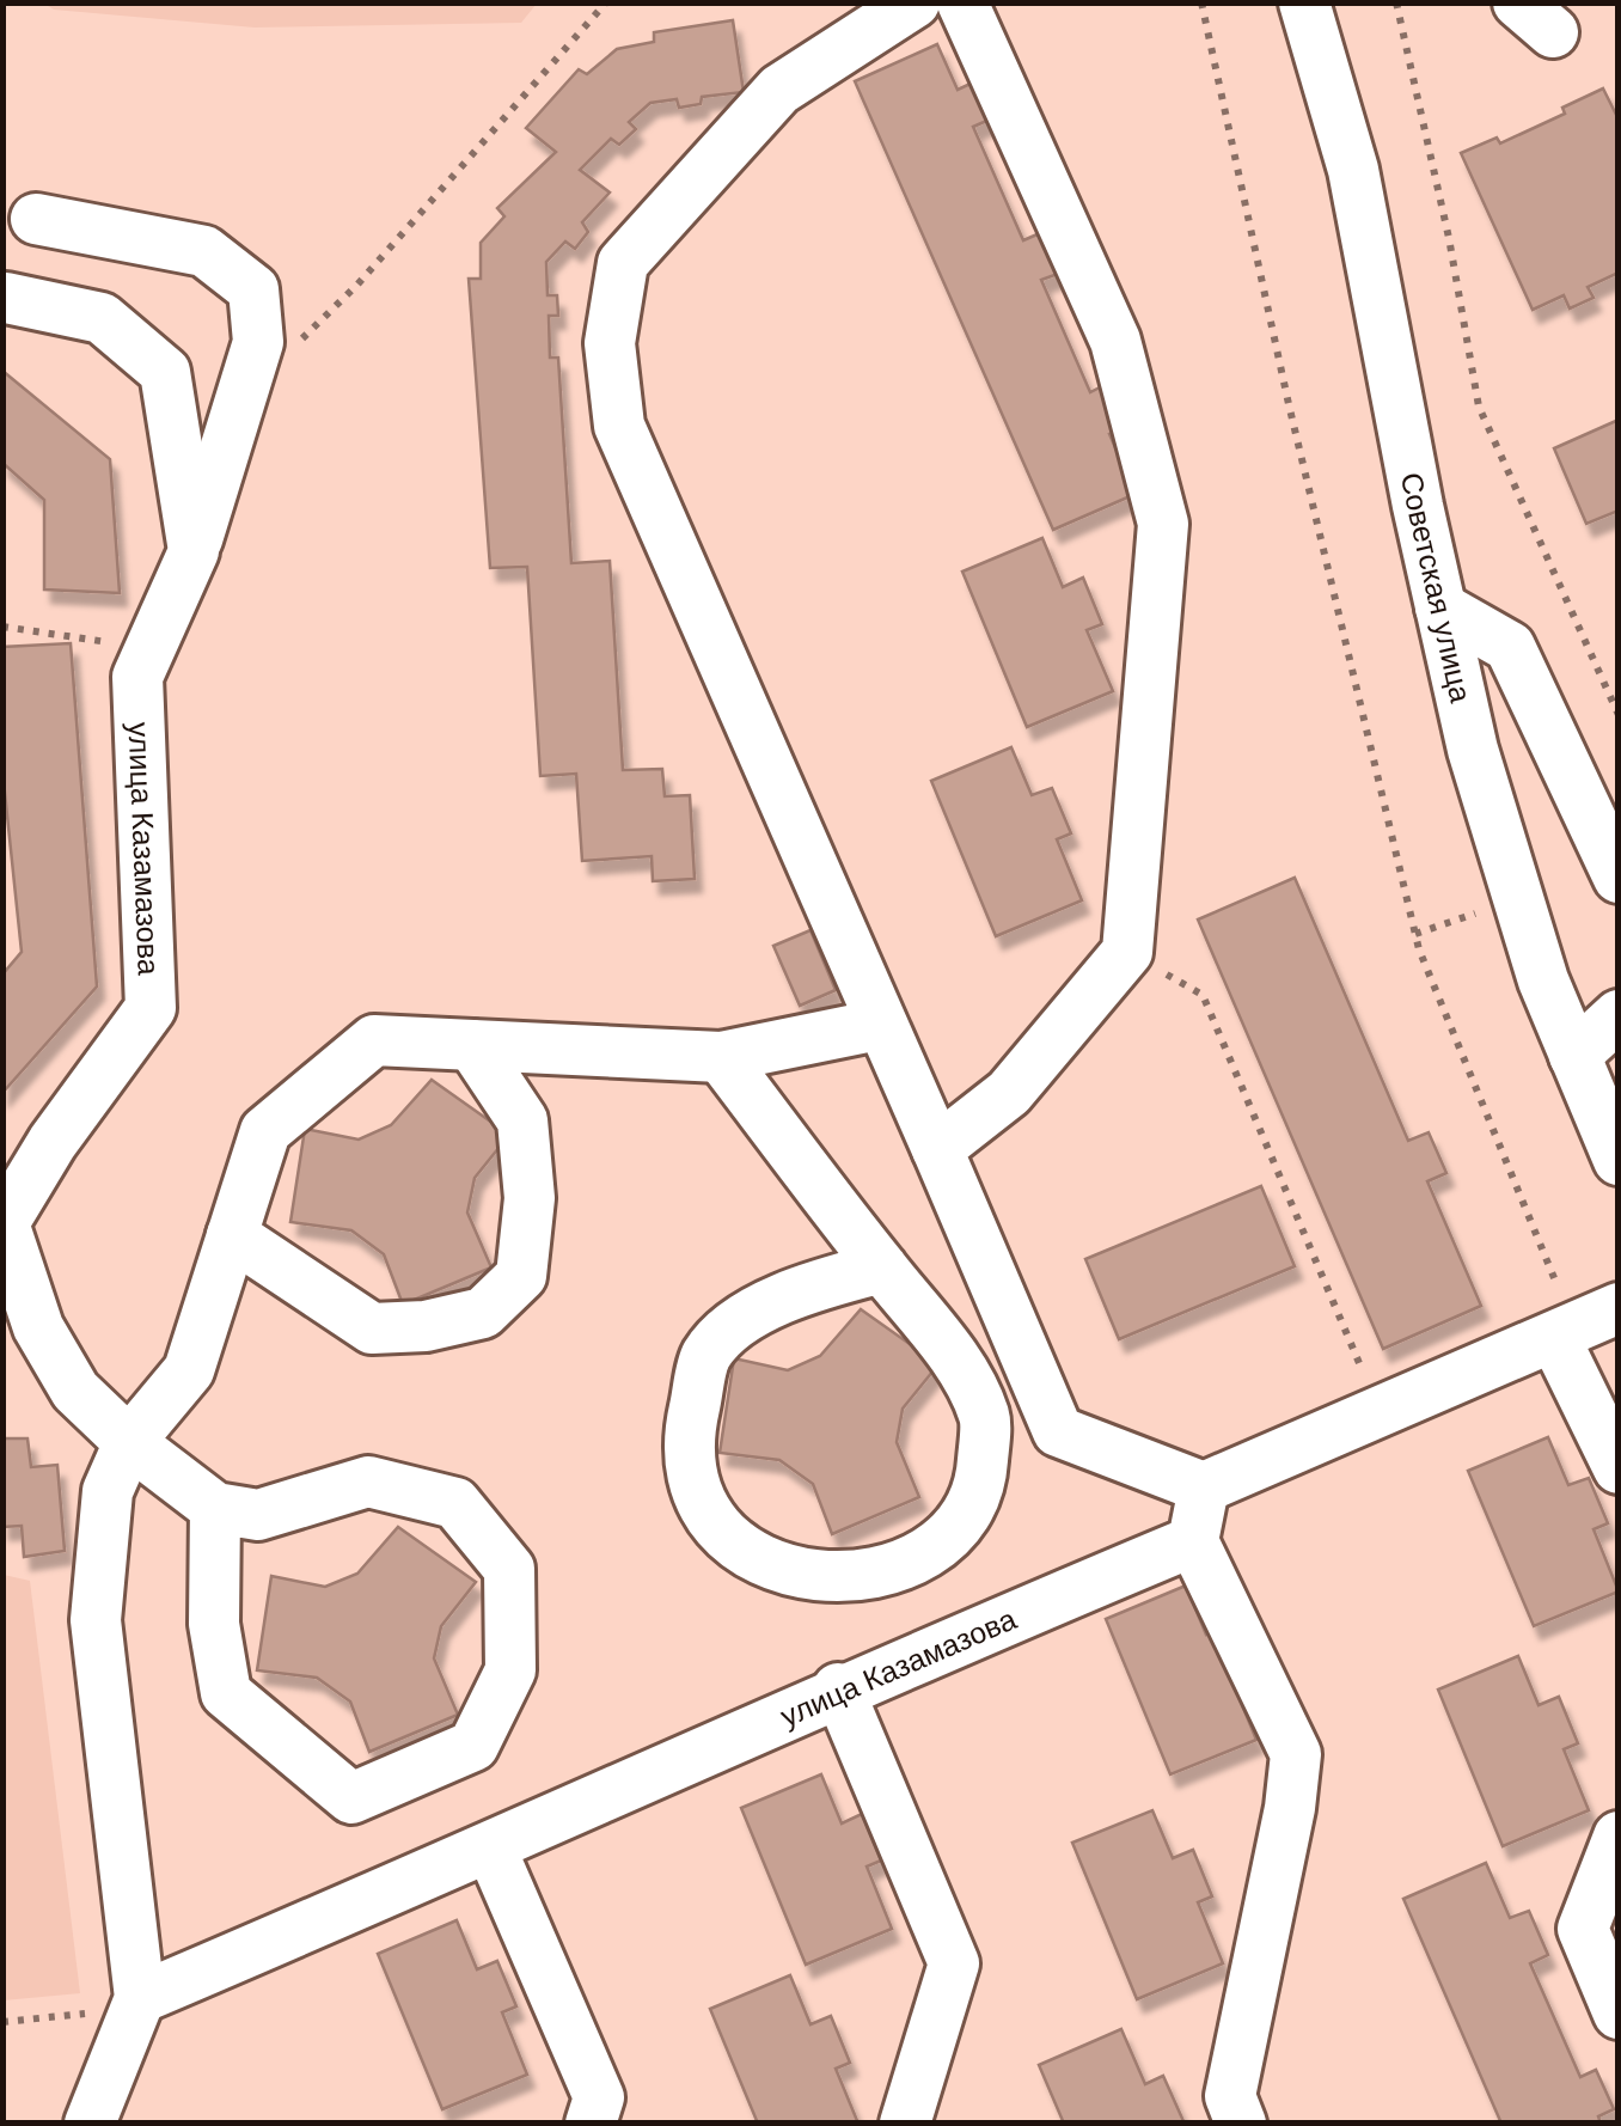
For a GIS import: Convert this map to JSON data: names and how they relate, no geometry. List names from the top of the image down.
{
  "streets": {
    "street": ["Советская улица", "улица Казамазова"]
  }
}
